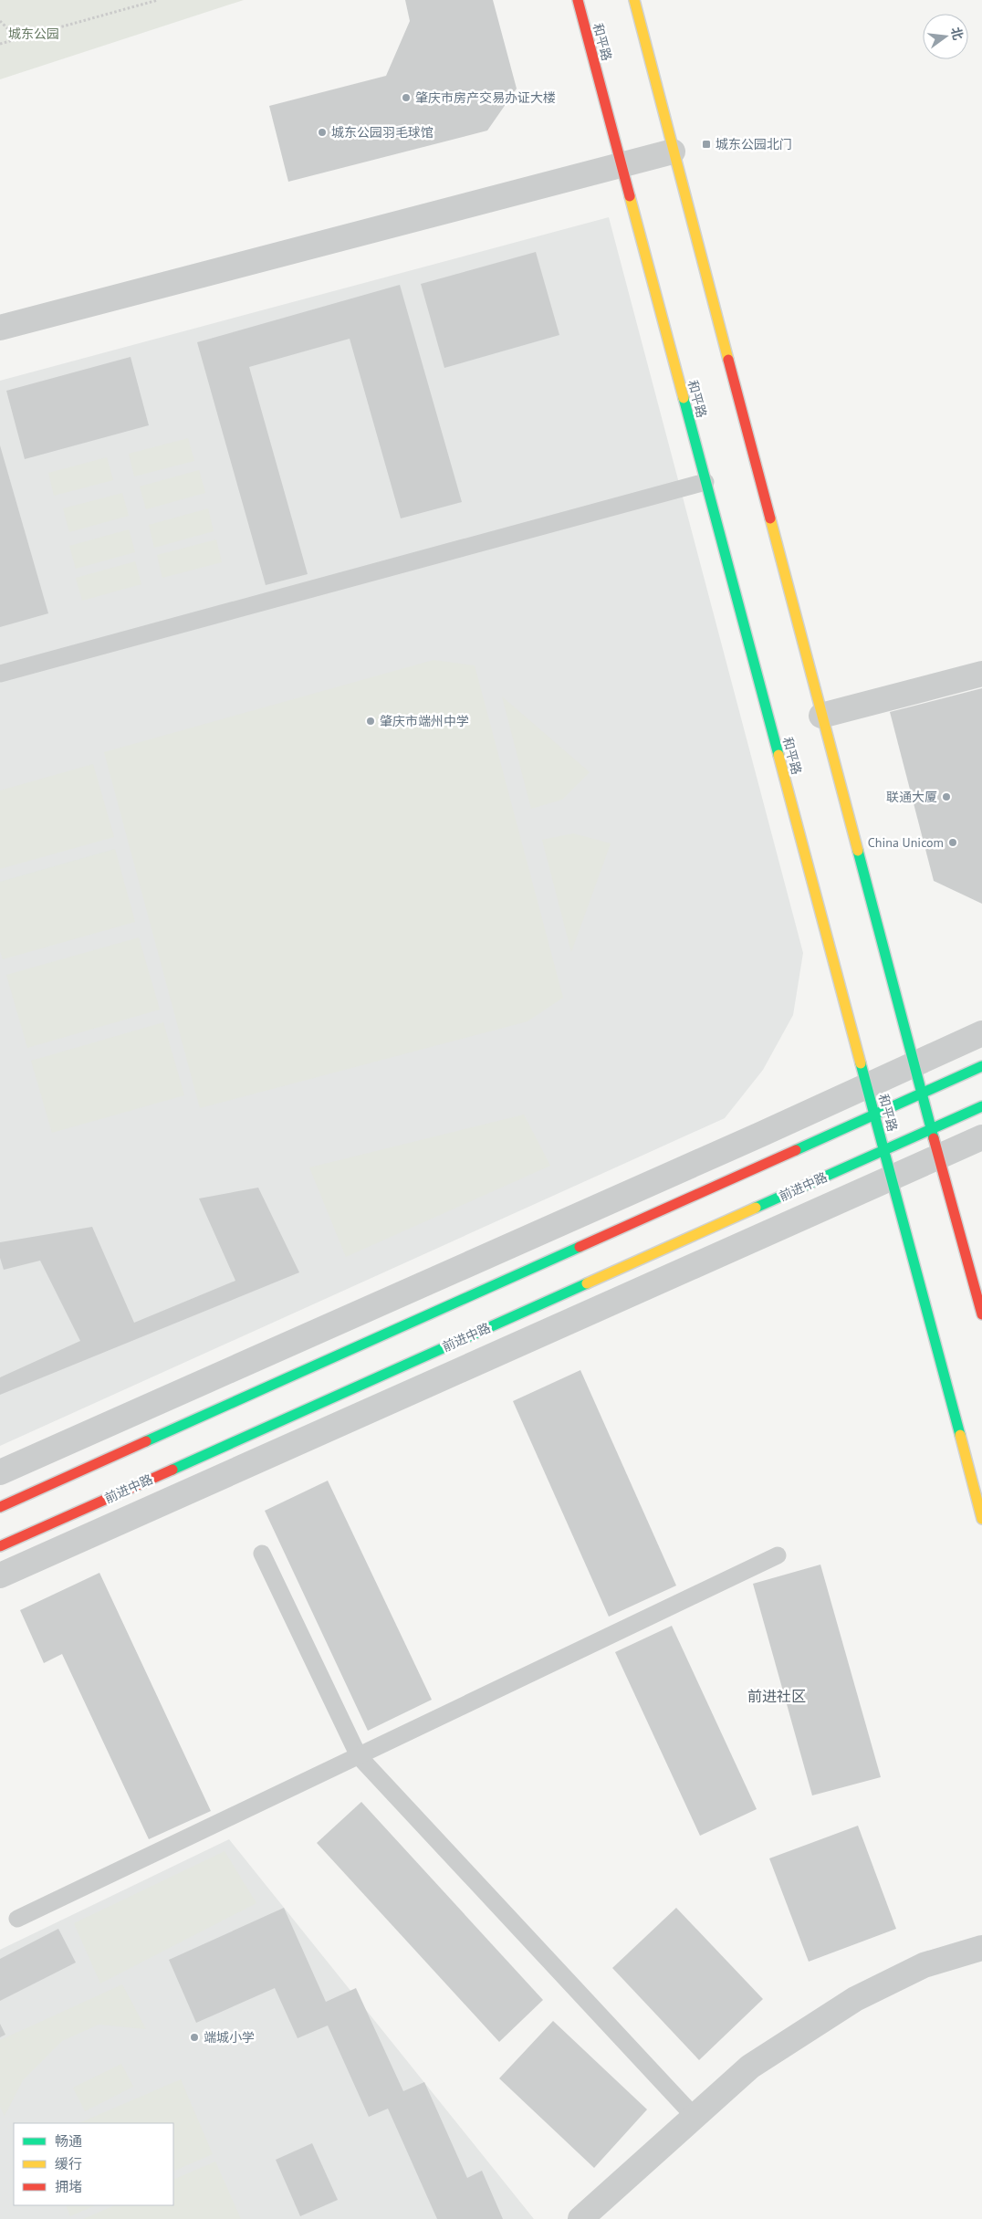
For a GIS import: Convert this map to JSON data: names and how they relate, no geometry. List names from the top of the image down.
{
  "streets": {
    "main road": ["和平路", "前进中路"]
  },
  "crossings": [
    ["和平路", "前进中路"]
  ],
  "districts": ["前进社区"],
  "parks": ["城东公园"],
  "places": {
    "other": [
      "肇庆市房产交易办证大楼",
      "城东公园羽毛球馆",
      "肇庆市端州中学",
      "联通大厦",
      "China Unicom",
      "端城小学"
    ],
    "transit": ["城东公园北门"]
  },
  "legend": ["畅通", "缓行", "拥堵"],
  "north": "right"
}
